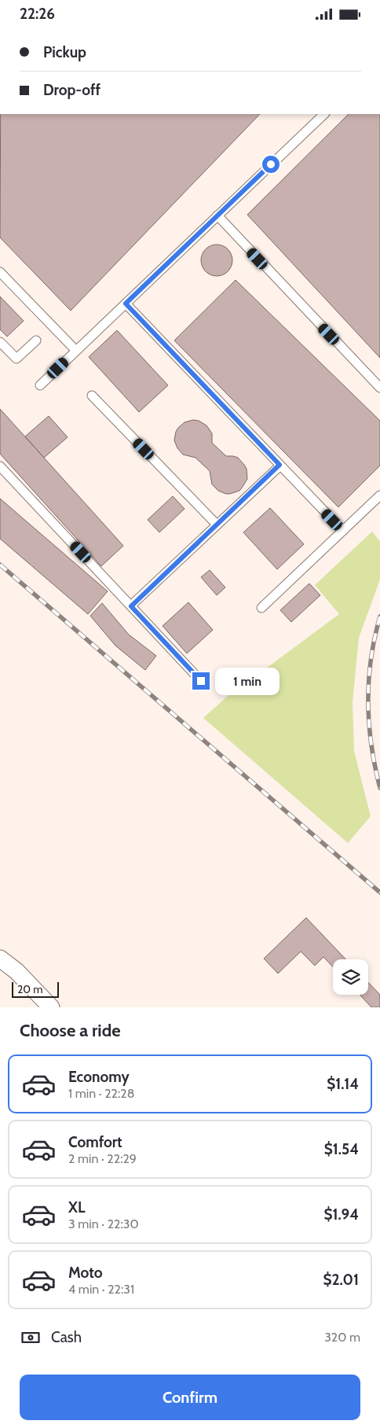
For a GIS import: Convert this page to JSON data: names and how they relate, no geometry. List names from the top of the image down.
{
  "scale_bar": "20 m",
  "page": {
    "status": "22:26",
    "banner": ["Pickup", "Drop-off"],
    "bubble": "1 min",
    "scale": "20 m",
    "heading": "Choose a ride",
    "list": [
      {
        "name": "Economy",
        "note": "1 min · 22:28",
        "value": "$1.14"
      },
      {
        "name": "Comfort",
        "note": "2 min · 22:29",
        "value": "$1.54"
      },
      {
        "name": "XL",
        "note": "3 min · 22:30",
        "value": "$1.94"
      },
      {
        "name": "Moto",
        "note": "4 min · 22:31",
        "value": "$2.01"
      }
    ],
    "pay": ["Cash", "320 m"],
    "buttons": "Confirm"
  }
}
